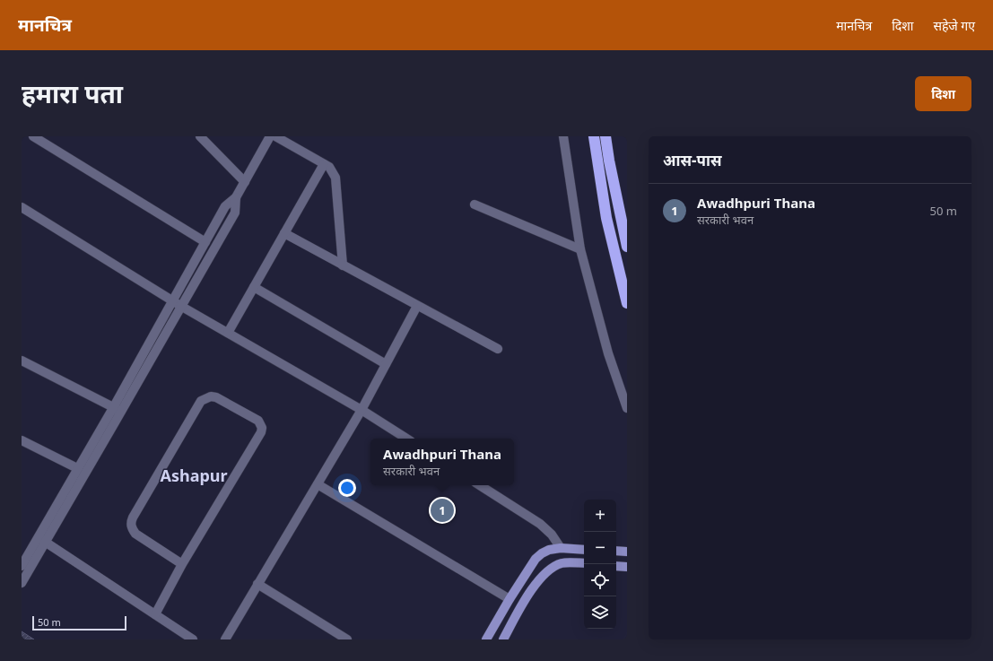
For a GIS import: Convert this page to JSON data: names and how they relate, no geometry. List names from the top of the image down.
{
  "districts": ["Ashapur"],
  "scale_bar": "50 m",
  "page": {
    "header": "मानचित्र",
    "nav": ["मानचित्र", "दिशा", "सहेजे गए"],
    "title": "हमारा पता",
    "buttons": "दिशा",
    "heading": "आस-पास",
    "list": [
      {
        "mark": "1",
        "name": "Awadhpuri Thana",
        "note": "सरकारी भवन",
        "value": "50 m"
      }
    ],
    "popup": ["Awadhpuri Thana", "सरकारी भवन"],
    "pins": "1",
    "map_buttons": ["+", "−"],
    "scale": "50 m"
  }
}
